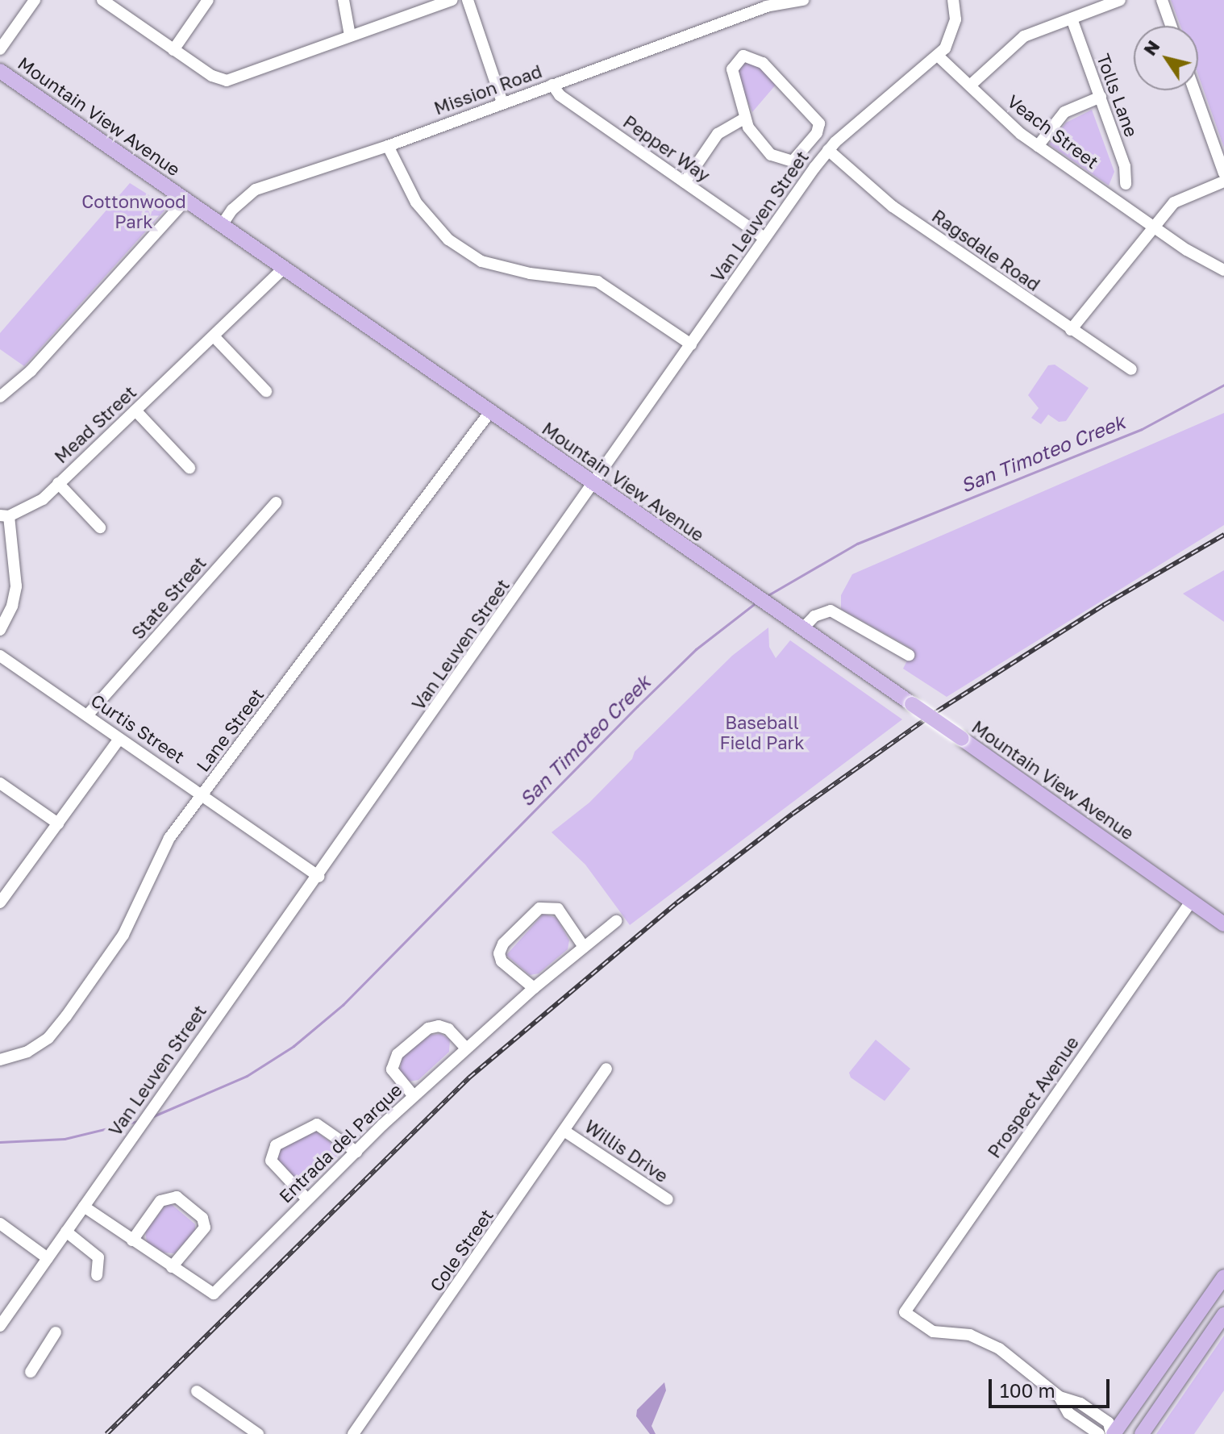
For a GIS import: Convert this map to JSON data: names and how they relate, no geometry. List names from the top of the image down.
{
  "streets": {
    "main road": ["Mountain View Avenue"],
    "street": [
      "Mission Road",
      "Tolls Lane",
      "Veach Street",
      "Pepper Way",
      "Van Leuven Street",
      "Ragsdale Road",
      "Mead Street",
      "State Street",
      "Curtis Street",
      "Lane Street",
      "Prospect Avenue",
      "Entrada del Parque",
      "Willis Drive",
      "Cole Street"
    ]
  },
  "crossings": [
    ["Mission Road", "Mountain View Avenue"],
    ["Mission Road", "Pepper Way"],
    ["Mountain View Avenue", "Van Leuven Street"],
    ["Mountain View Avenue", "Mead Street"],
    ["Mountain View Avenue", "Lane Street"],
    ["Mountain View Avenue", "Prospect Avenue"],
    ["Veach Street", "Van Leuven Street"],
    ["Pepper Way", "Van Leuven Street"],
    ["Van Leuven Street", "Ragsdale Road"],
    ["Van Leuven Street", "Curtis Street"],
    ["Van Leuven Street", "Entrada del Parque"],
    ["State Street", "Curtis Street"],
    ["Curtis Street", "Lane Street"],
    ["Willis Drive", "Cole Street"]
  ],
  "water": ["San Timoteo Creek"],
  "parks": ["Cottonwood Park", "Baseball Field Park"],
  "scale_bar": "100 m",
  "north": "top left"
}
